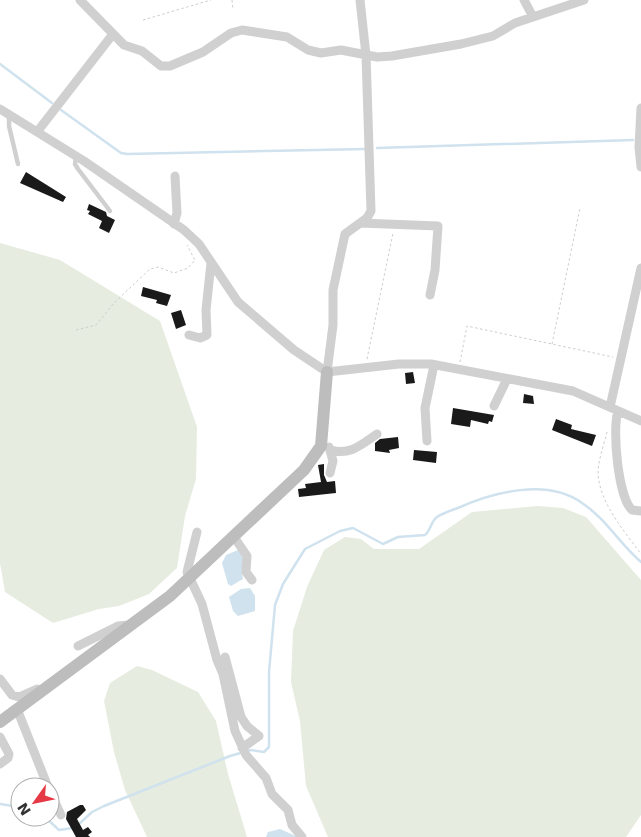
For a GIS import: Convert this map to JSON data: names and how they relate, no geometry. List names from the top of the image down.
{
  "north": "bottom left"
}
